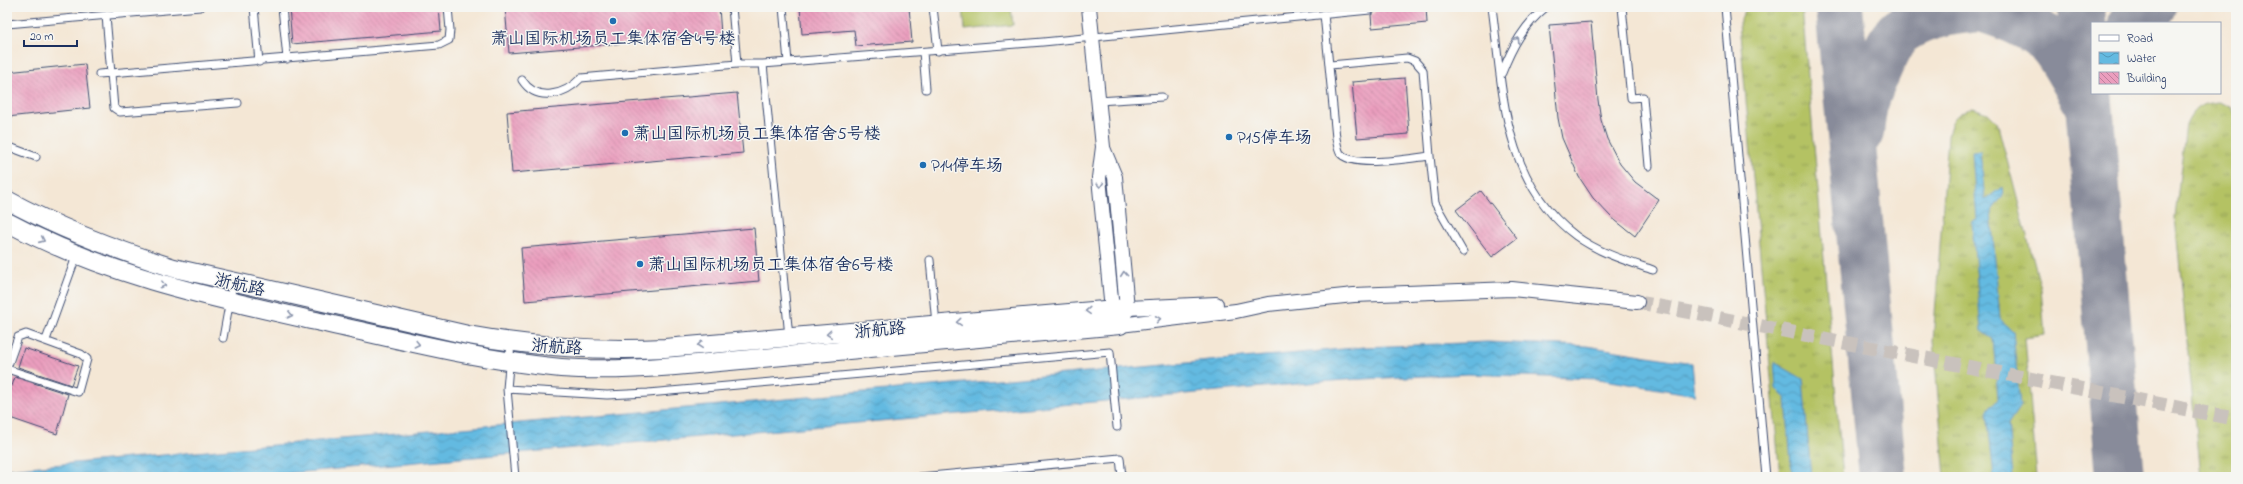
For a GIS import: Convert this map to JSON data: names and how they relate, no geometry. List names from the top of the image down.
{
  "streets": {
    "street": ["浙航路"]
  },
  "places": [
    "萧山国际机场员工集体宿舍4号楼",
    "萧山国际机场员工集体宿舍5号楼",
    "P15停车场",
    "P14停车场",
    "萧山国际机场员工集体宿舍6号楼"
  ],
  "legend": ["Road", "Water", "Building"],
  "scale_bar": "20 m"
}
